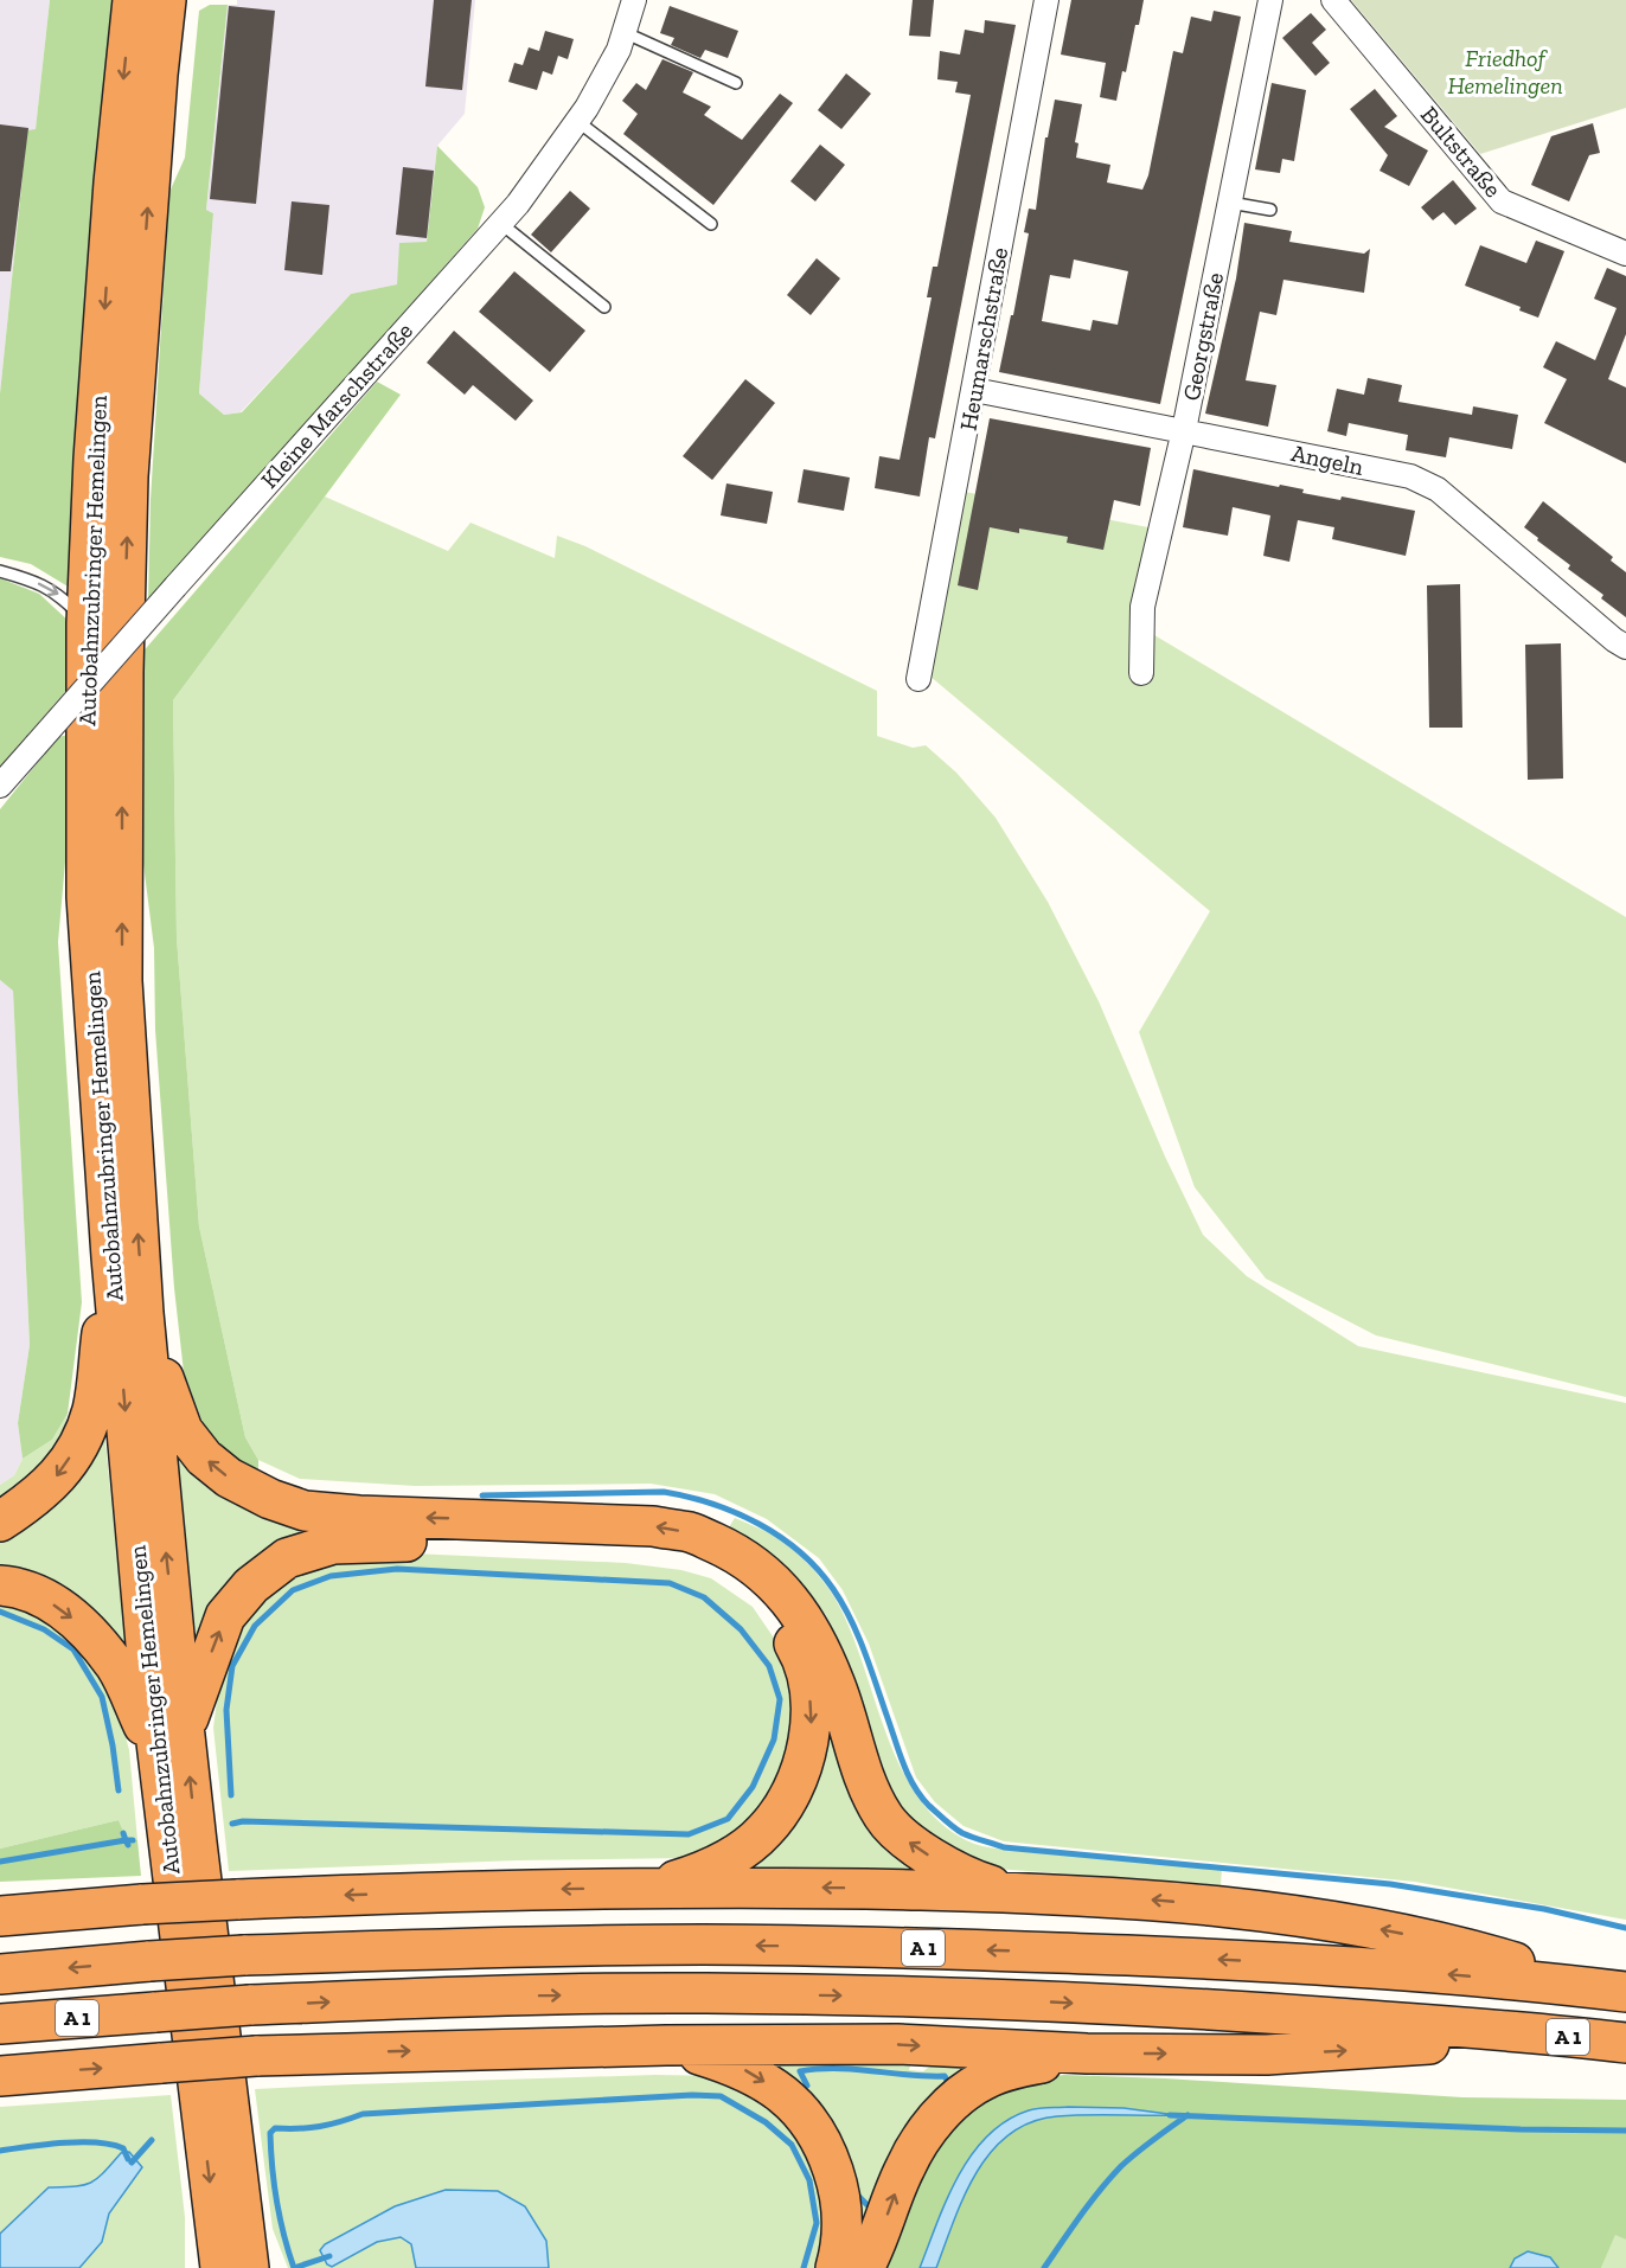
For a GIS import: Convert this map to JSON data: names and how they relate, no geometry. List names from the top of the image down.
{
  "streets": {
    "highway": ["Autobahnzubringer Hemelingen", "A 1"],
    "street": [
      "Bultstraße",
      "Georgstraße",
      "Heumarschstraße",
      "Kleine Marschstraße",
      "Angeln"
    ]
  },
  "crossings": [
    ["Georgstraße", "Angeln"],
    ["Heumarschstraße", "Angeln"]
  ],
  "parks": ["Friedhof Hemelingen"]
}
